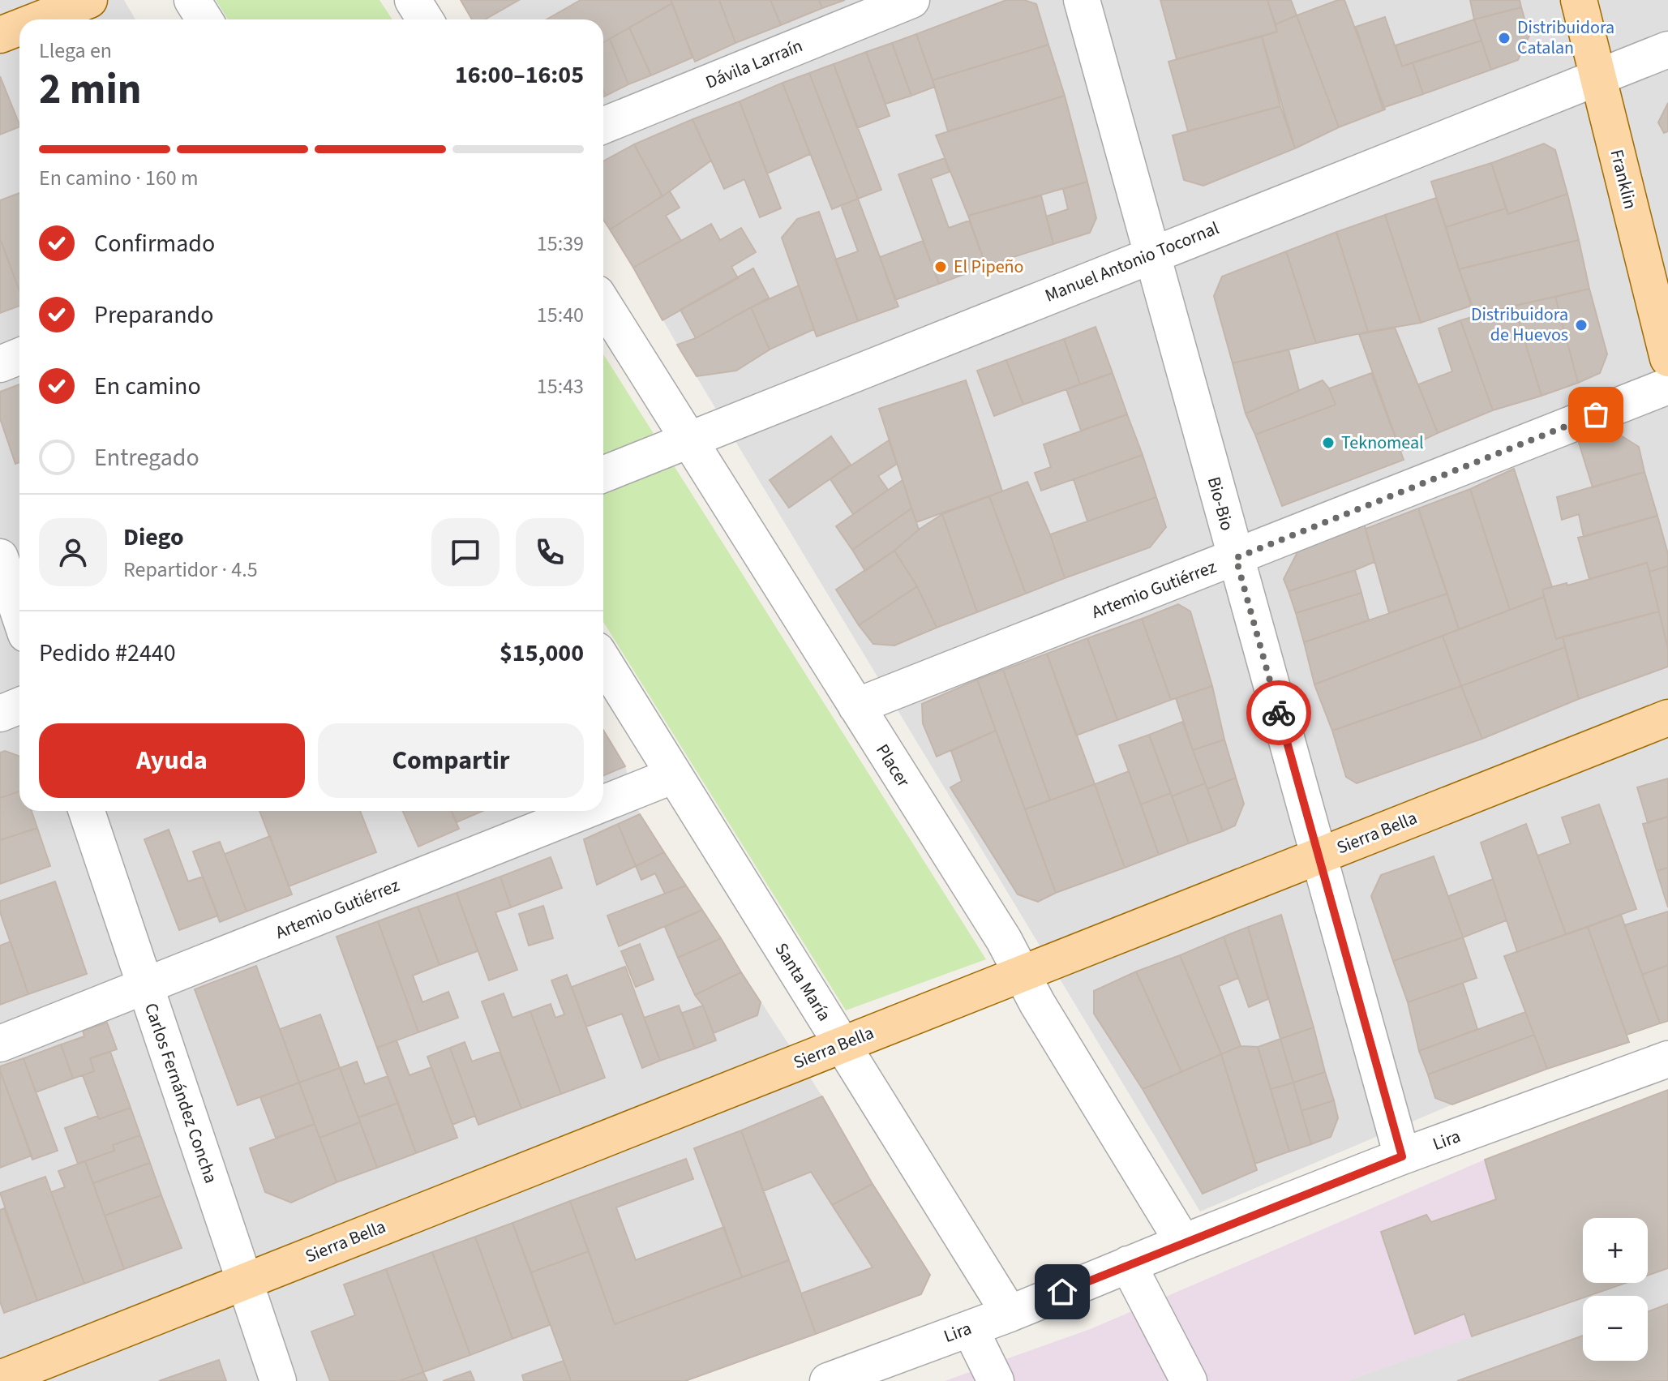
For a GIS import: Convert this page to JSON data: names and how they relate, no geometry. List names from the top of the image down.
{
  "streets": {
    "main road": ["Franklin", "Sierra Bella"],
    "street": [
      "Dávila Larraín",
      "Manuel Antonio Tocornal",
      "Bio-Bio",
      "Artemio Gutiérrez",
      "Placer",
      "Santa María",
      "Carlos Fernández Concha",
      "Lira"
    ]
  },
  "crossings": [
    ["Franklin", "Manuel Antonio Tocornal"],
    ["Manuel Antonio Tocornal", "Bio-Bio"],
    ["Manuel Antonio Tocornal", "Placer"],
    ["Bio-Bio", "Artemio Gutiérrez"],
    ["Bio-Bio", "Sierra Bella"],
    ["Bio-Bio", "Lira"],
    ["Artemio Gutiérrez", "Placer"],
    ["Artemio Gutiérrez", "Santa María"],
    ["Artemio Gutiérrez", "Carlos Fernández Concha"],
    ["Placer", "Sierra Bella"],
    ["Placer", "Lira"],
    ["Sierra Bella", "Santa María"],
    ["Sierra Bella", "Carlos Fernández Concha"],
    ["Santa María", "Lira"]
  ],
  "places": [
    "Distribuidora Catalan",
    "El Pipeño",
    "Distribuidora de Huevos",
    "Teknomeal"
  ],
  "page": {
    "heading": ["2 min", "Llega en", "16:00–16:05"],
    "panel": [
      "Diego",
      "Repartidor · 4.5",
      "Pedido #2440",
      "$15,000"
    ],
    "bar": "En camino · 160 m",
    "list": [
      ["Confirmado", "15:39"],
      ["Preparando", "15:40"],
      ["En camino", "15:43"],
      "Entregado"
    ],
    "buttons": ["Ayuda", "Compartir"],
    "map_buttons": ["+", "−"]
  }
}
